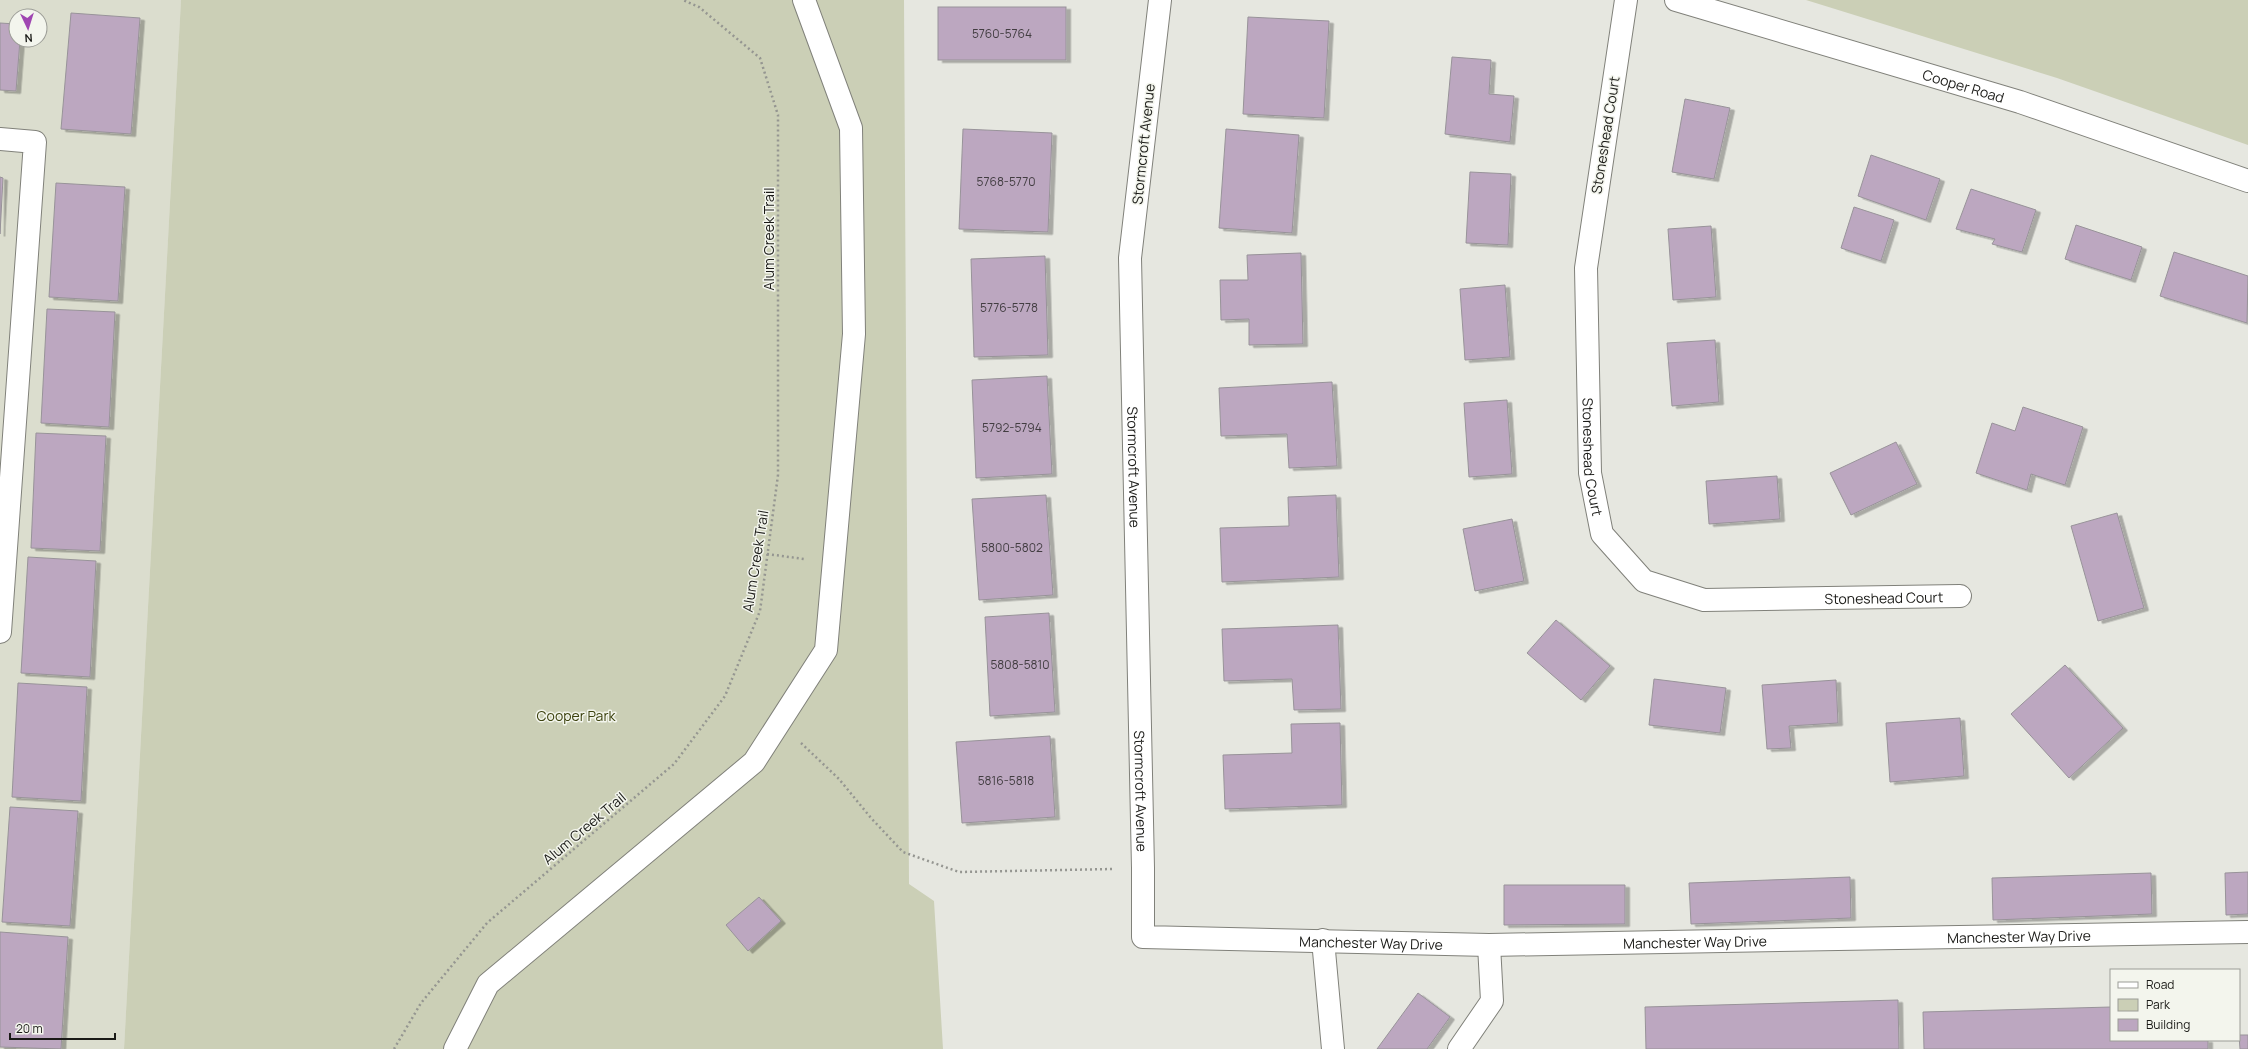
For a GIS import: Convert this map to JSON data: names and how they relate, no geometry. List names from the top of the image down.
{
  "streets": {
    "street": [
      "Cooper Road",
      "Stoneshead Court",
      "Stormcroft Avenue",
      "Manchester Way Drive"
    ],
    "path": ["Alum Creek Trail"]
  },
  "crossings": [
    ["Stormcroft Avenue", "Manchester Way Drive"]
  ],
  "parks": ["Cooper Park"],
  "house_numbers": [
    "5760-5764",
    "5768-5770",
    "5776-5778",
    "5792-5794",
    "5800-5802",
    "5808-5810",
    "5816-5818"
  ],
  "legend": ["Road", "Park", "Building"],
  "scale_bar": "20 m",
  "north": "bottom"
}
